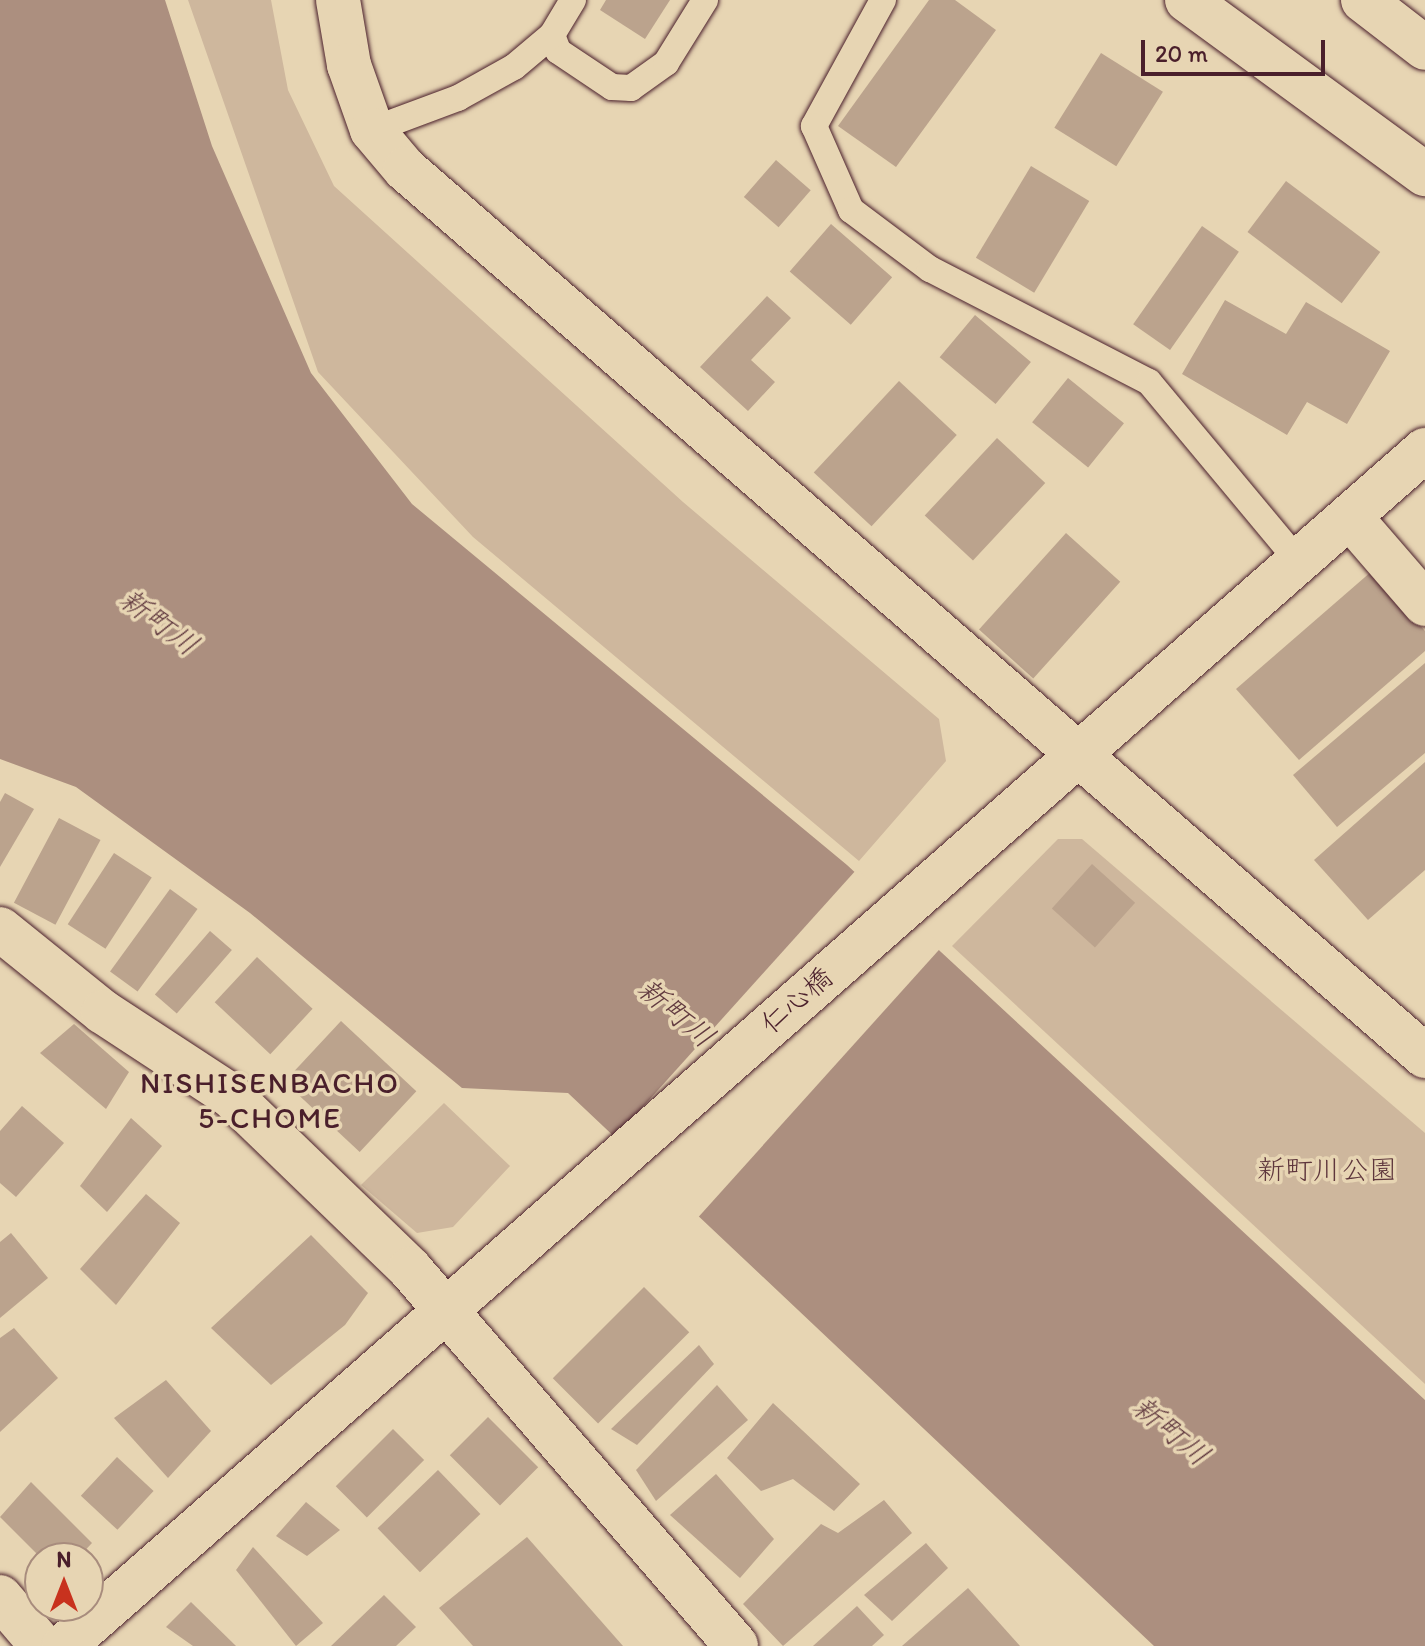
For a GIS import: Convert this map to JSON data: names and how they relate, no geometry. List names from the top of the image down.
{
  "streets": {
    "main road": ["仁心橋"]
  },
  "districts": ["NISHISENBACHO 5-CHOME"],
  "water": ["新町川"],
  "parks": ["新町川公園"],
  "scale_bar": "20 m",
  "north": "top"
}
